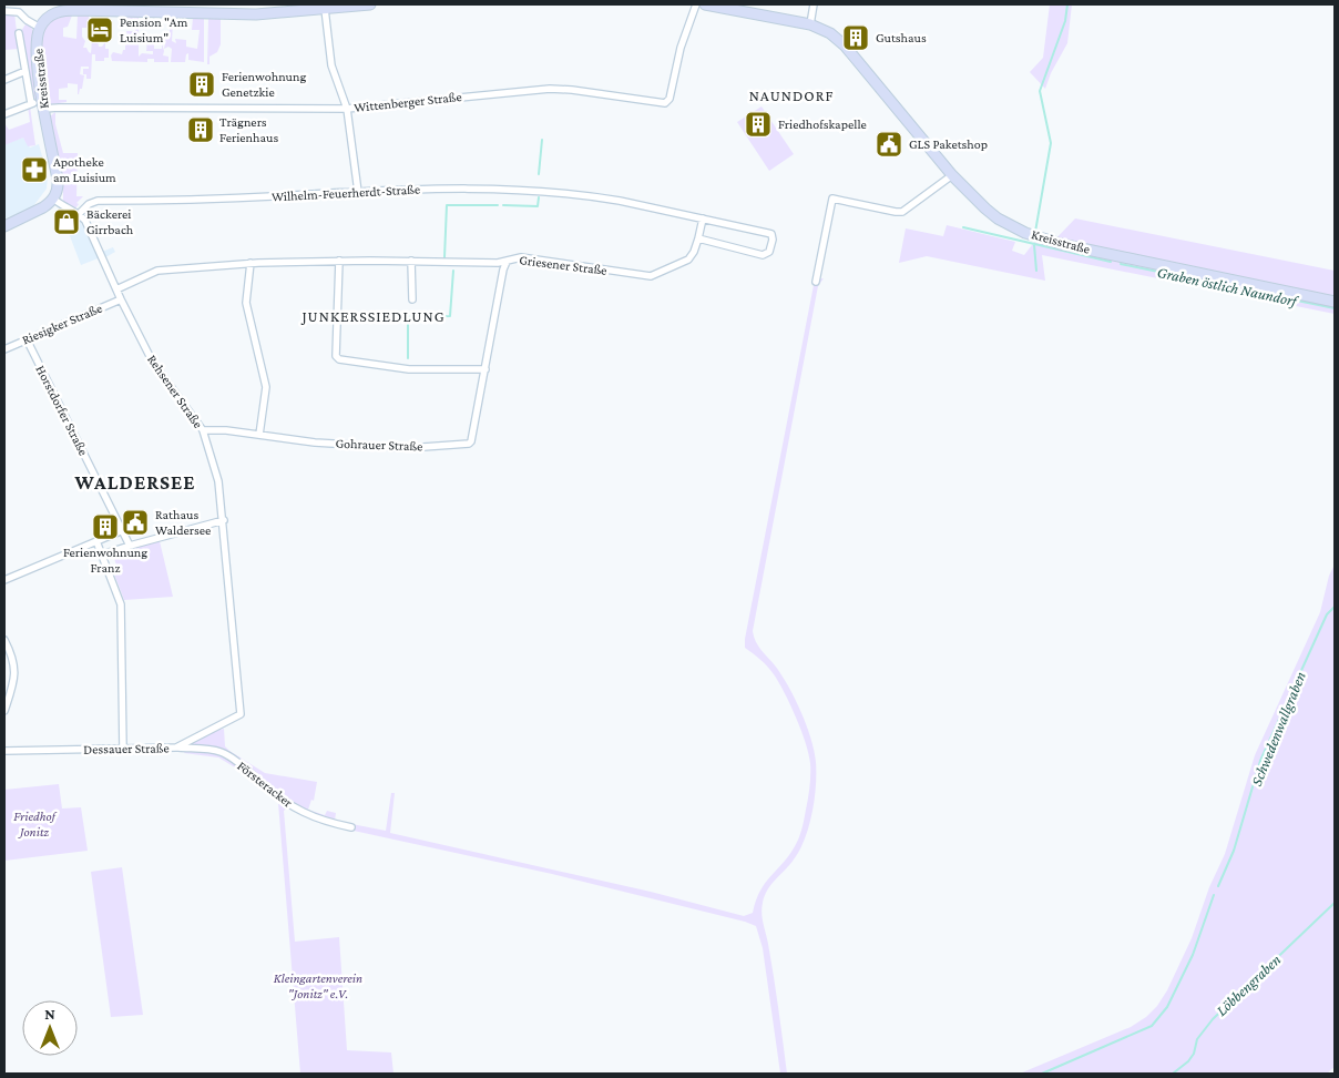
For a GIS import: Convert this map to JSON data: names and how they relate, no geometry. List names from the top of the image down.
{
  "streets": {
    "main road": ["Kreisstraße"],
    "street": [
      "Wittenberger Straße",
      "Wilhelm-Feuerherdt-Straße",
      "Griesener Straße",
      "Riesigker Straße",
      "Rehsener Straße",
      "Horstdorfer Straße",
      "Gohrauer Straße",
      "Dessauer Straße",
      "Försteracker"
    ]
  },
  "crossings": [
    ["Kreisstraße", "Wittenberger Straße"],
    ["Wilhelm-Feuerherdt-Straße", "Griesener Straße"],
    ["Wilhelm-Feuerherdt-Straße", "Rehsener Straße"],
    ["Griesener Straße", "Rehsener Straße"],
    ["Griesener Straße", "Gohrauer Straße"],
    ["Riesigker Straße", "Rehsener Straße"],
    ["Riesigker Straße", "Horstdorfer Straße"],
    ["Rehsener Straße", "Gohrauer Straße"],
    ["Rehsener Straße", "Dessauer Straße"],
    ["Dessauer Straße", "Försteracker"]
  ],
  "districts": ["NAUNDORF", "JUNKERSSIEDLUNG", "WALDERSEE"],
  "water": ["Graben östlich Naundorf", "Schwedenwallgraben", "Löbbengraben"],
  "parks": ["Friedhof Jonitz", "Kleingartenverein \"Jonitz\" e.V."],
  "places": {
    "hotel": ["Pension \"Am Luisium\""],
    "building": [
      "Gutshaus",
      "Ferienwohnung Genetzkie",
      "Friedhofskapelle",
      "Trägners Ferienhaus",
      "Ferienwohnung Franz"
    ],
    "public building": ["GLS Paketshop", "Rathaus Waldersee"],
    "pharmacy": ["Apotheke am Luisium"],
    "shop": ["Bäckerei Girrbach"]
  },
  "north": "top"
}
